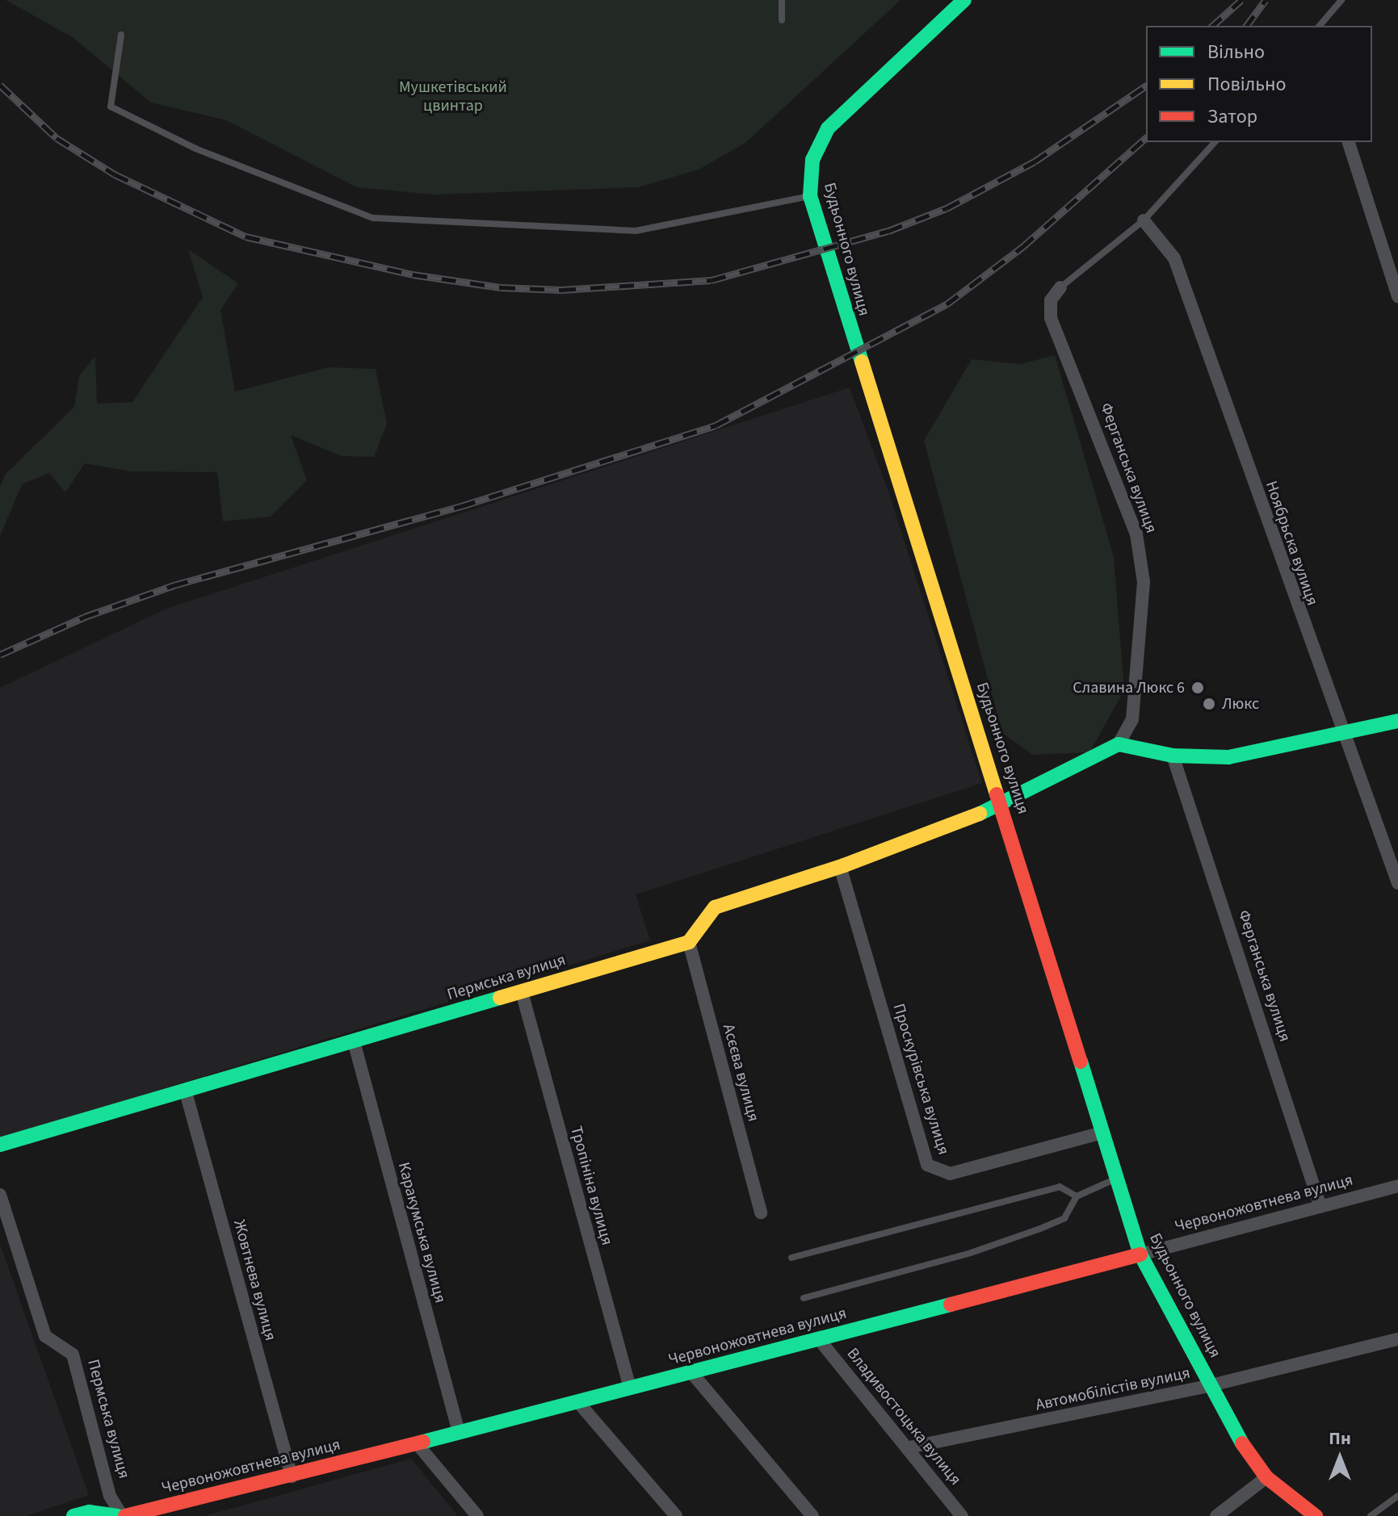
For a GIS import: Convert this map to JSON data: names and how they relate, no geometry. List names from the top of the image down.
{
  "streets": {
    "main road": ["Будьонного вулиця", "Пермська вулиця", "Червоножовтнева вулиця"],
    "street": [
      "Ферганська вулиця",
      "Ноябрьска вулиця",
      "Асєєва вулиця",
      "Проскурівська вулиця",
      "Тропініна вулиця",
      "Каракумська вулиця",
      "Жовтнева вулиця",
      "Автомобілістів вулиця",
      "Владивостоцька вулиця"
    ]
  },
  "crossings": [
    ["Будьонного вулиця", "Проскурівська вулиця"],
    ["Будьонного вулиця", "Червоножовтнева вулиця"],
    ["Будьонного вулиця", "Автомобілістів вулиця"],
    ["Ферганська вулиця", "Червоножовтнева вулиця"],
    ["Пермська вулиця", "Асєєва вулиця"],
    ["Пермська вулиця", "Тропініна вулиця"],
    ["Пермська вулиця", "Червоножовтнева вулиця"],
    ["Пермська вулиця", "Каракумська вулиця"],
    ["Пермська вулиця", "Жовтнева вулиця"],
    ["Тропініна вулиця", "Червоножовтнева вулиця"],
    ["Червоножовтнева вулиця", "Каракумська вулиця"],
    ["Червоножовтнева вулиця", "Жовтнева вулиця"],
    ["Червоножовтнева вулиця", "Владивостоцька вулиця"],
    ["Автомобілістів вулиця", "Владивостоцька вулиця"]
  ],
  "parks": ["Мушкетівський цвинтар"],
  "places": ["Славина Люкс 6", "Люкс"],
  "legend": ["Вільно", "Повільно", "Затор"],
  "north": "top"
}
